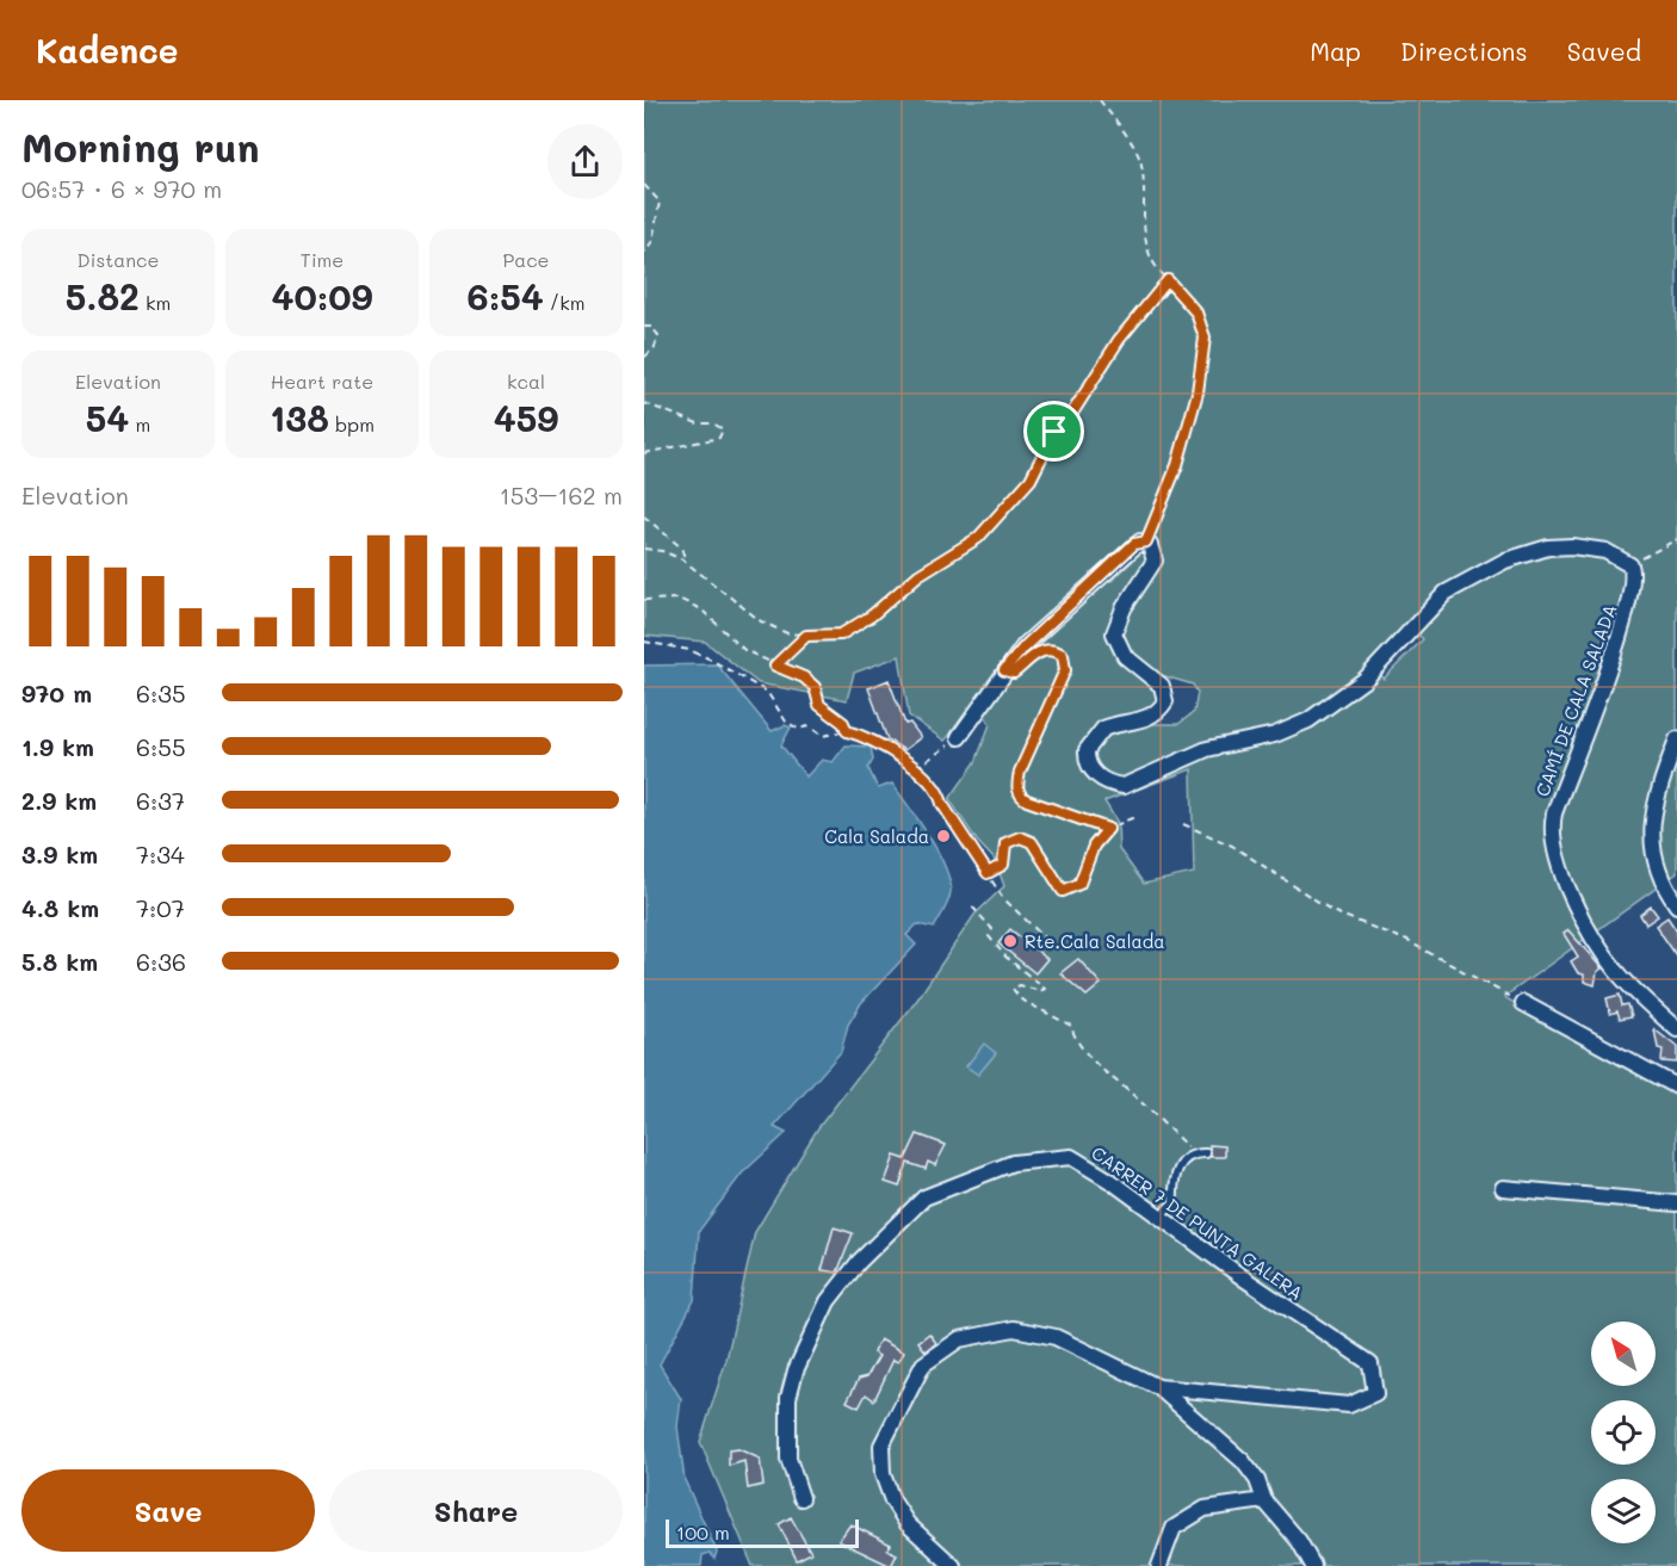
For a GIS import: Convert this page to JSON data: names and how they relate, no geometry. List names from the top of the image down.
{
  "streets": {
    "street": ["CAMÍ DE CALA SALADA", "CARRER 7 DE PUNTA GALERA"]
  },
  "places": ["Cala Salada", "Rte.Cala Salada"],
  "scale_bar": "100 m",
  "north": "top left",
  "page": {
    "header": "Kadence",
    "nav": ["Map", "Directions", "Saved"],
    "heading": ["Morning run", "06:57 · 6 × 970 m"],
    "stats": [
      ["Distance", "5.82 km"],
      ["Time", "40:09"],
      ["Pace", "6:54 /km"],
      ["Elevation", "54 m"],
      ["Heart rate", "138 bpm"],
      ["kcal", "459"]
    ],
    "chart": ["Elevation", "153–162 m"],
    "list": [
      {
        "name": "970 m",
        "note": "6:35"
      },
      {
        "name": "1.9 km",
        "note": "6:55"
      },
      {
        "name": "2.9 km",
        "note": "6:37"
      },
      {
        "name": "3.9 km",
        "note": "7:34"
      },
      {
        "name": "4.8 km",
        "note": "7:07"
      },
      {
        "name": "5.8 km",
        "note": "6:36"
      }
    ],
    "buttons": ["Save", "Share"],
    "scale": "100 m"
  }
}
